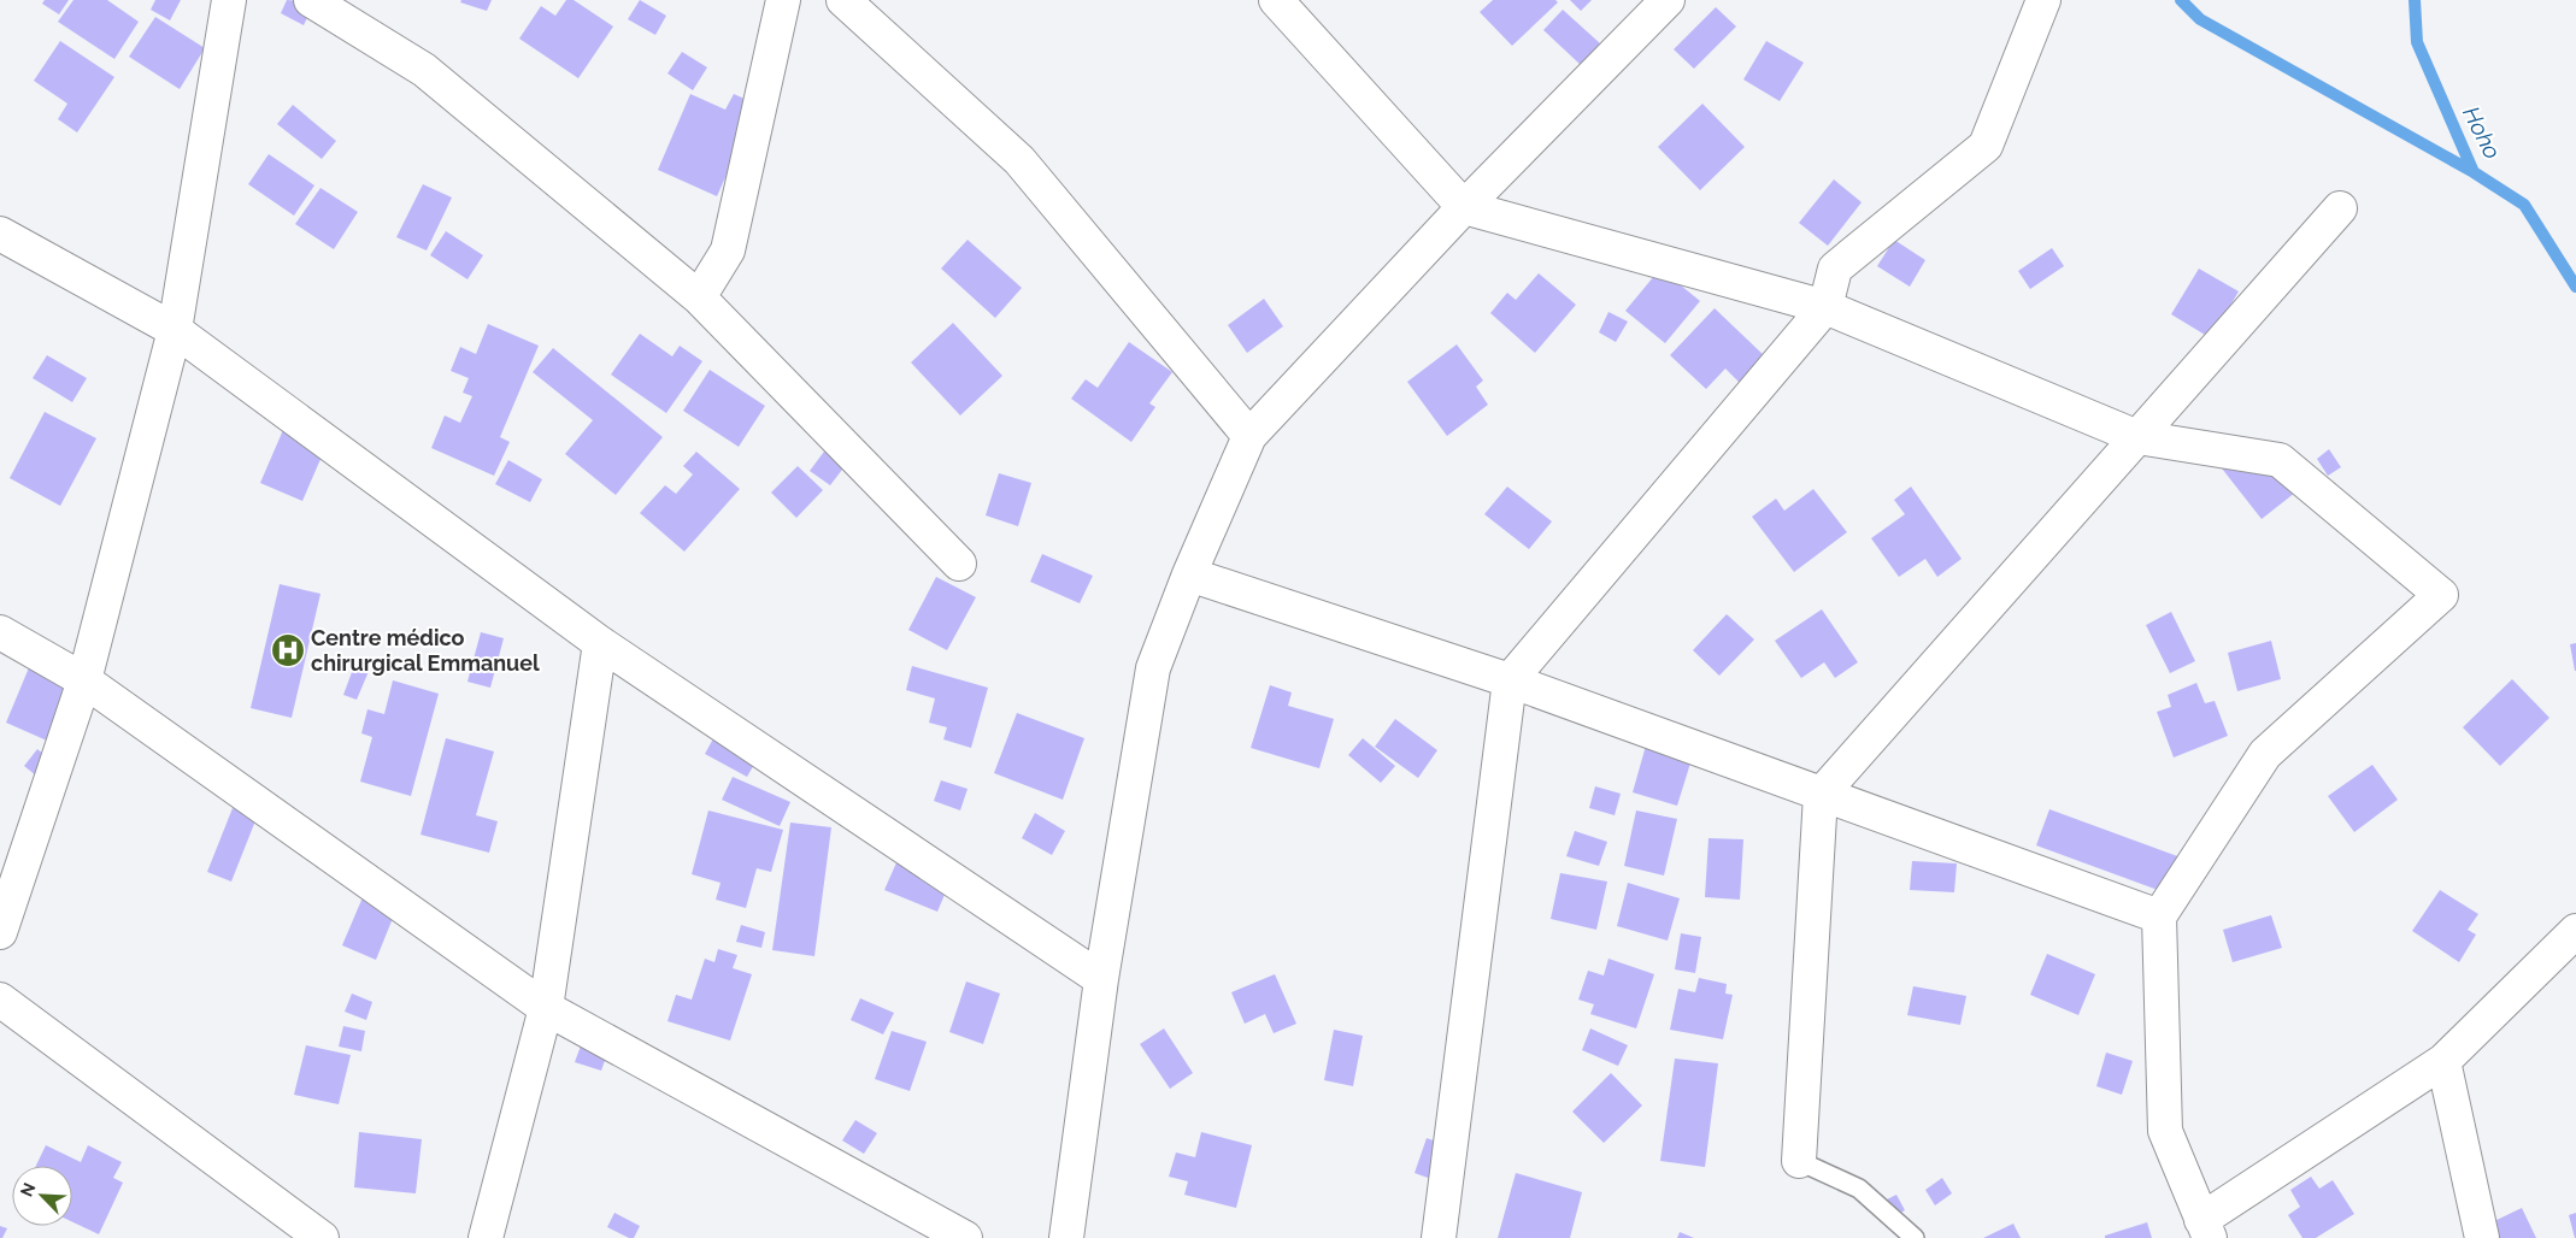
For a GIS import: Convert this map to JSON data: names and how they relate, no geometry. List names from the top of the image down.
{
  "water": ["Hoho"],
  "places": {
    "hospital": ["Centre médico chirurgical Emmanuel"]
  },
  "north": "top left"
}
